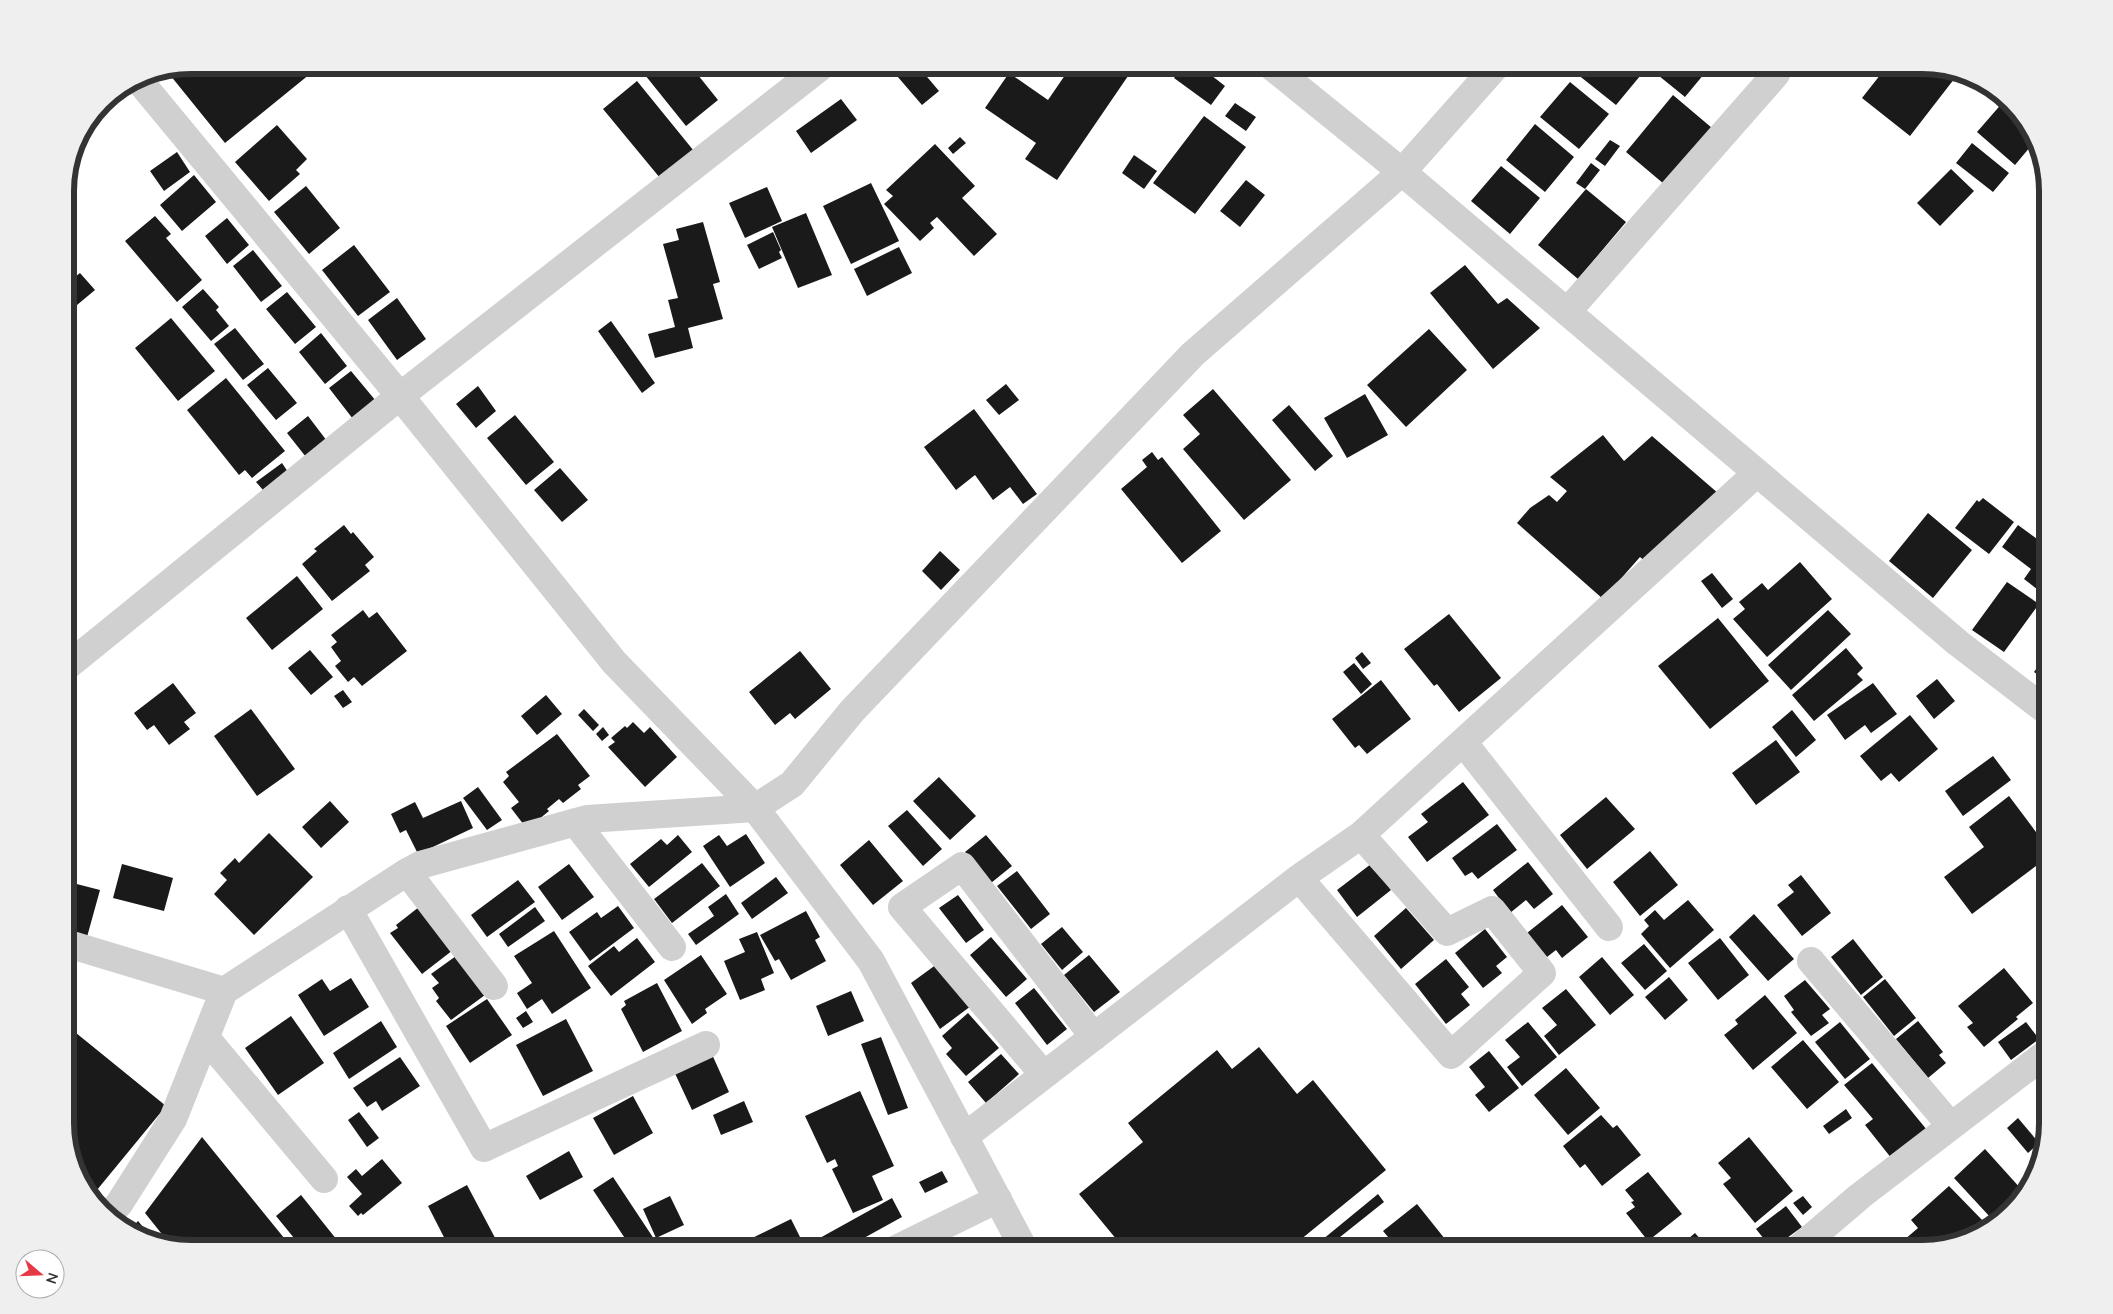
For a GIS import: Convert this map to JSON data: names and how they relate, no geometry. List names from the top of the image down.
{
  "north": "right"
}
